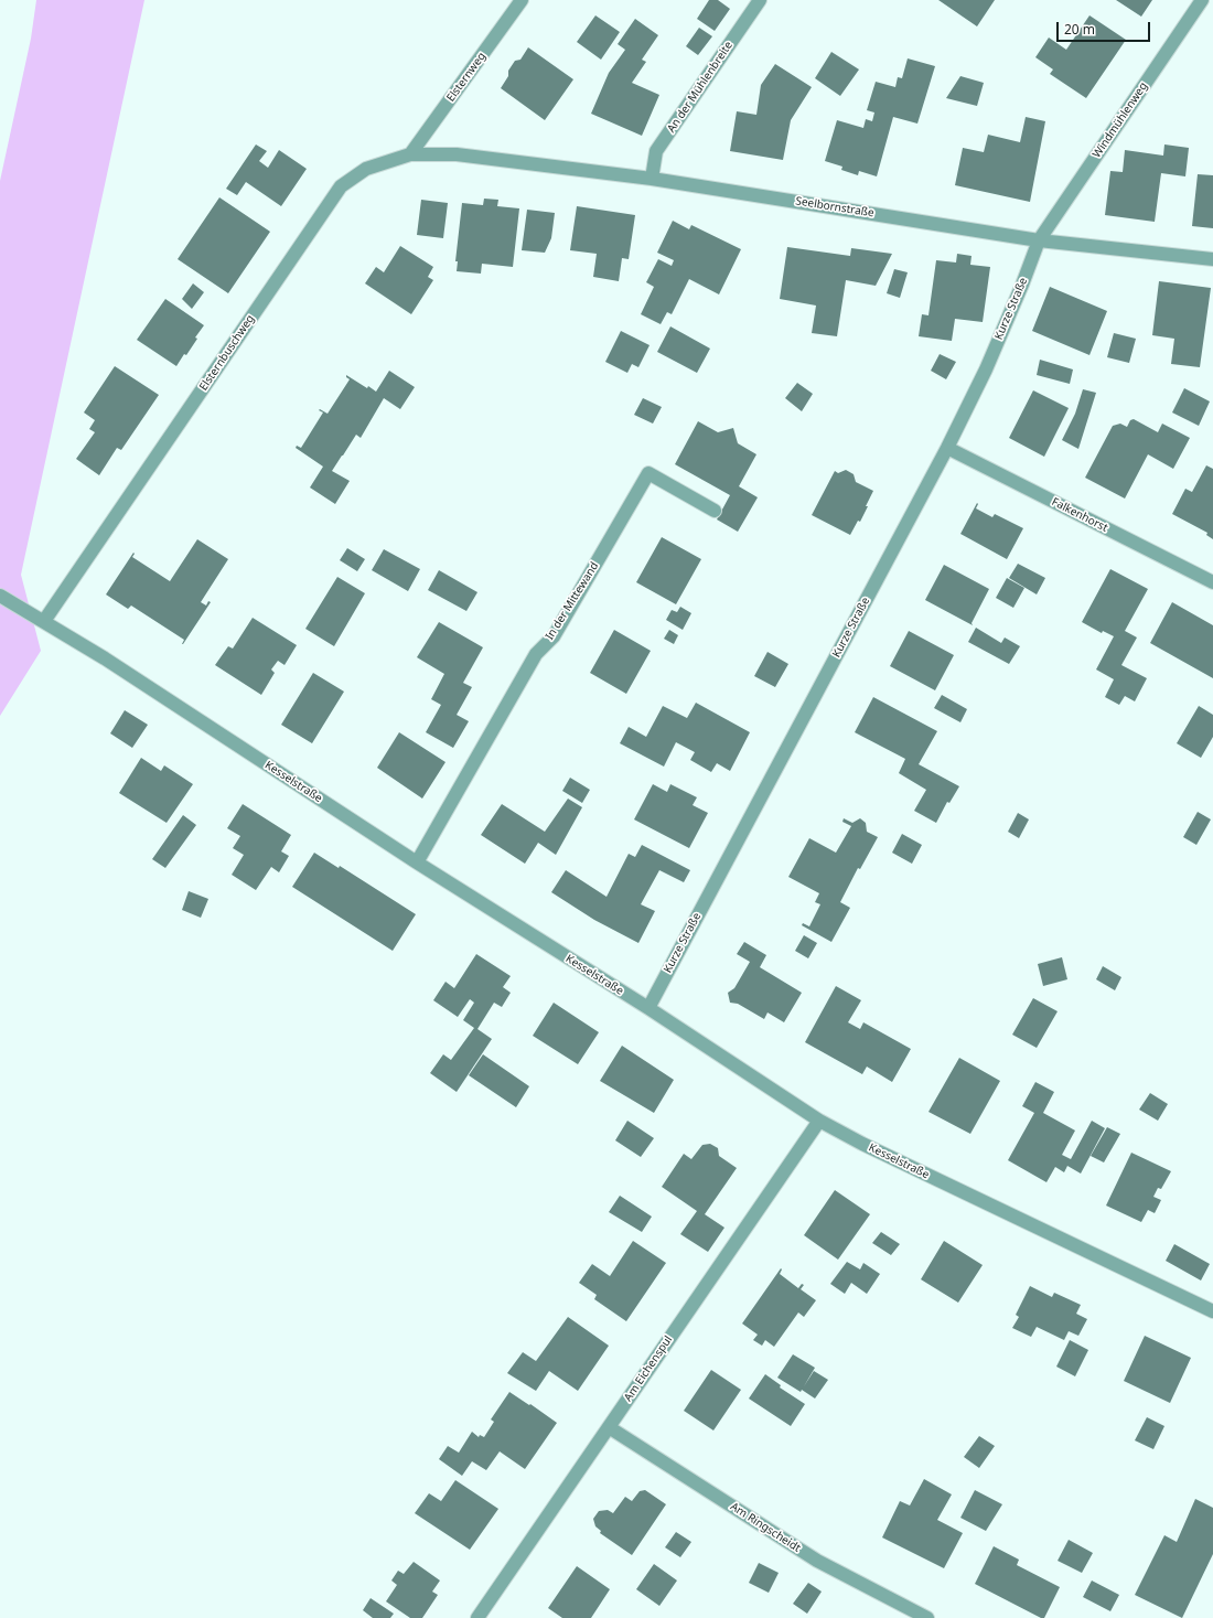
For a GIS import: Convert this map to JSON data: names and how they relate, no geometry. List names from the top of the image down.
{
  "streets": {
    "street": [
      "Elsternweg",
      "An der Mühlenbreite",
      "Windmühlenweg",
      "Seelbornstraße",
      "Kurze Straße",
      "Elsternbuschweg",
      "Falkenhorst",
      "In der Mittewand",
      "Kesselstraße",
      "Am Eichenspul",
      "Am Ringscheidt"
    ]
  },
  "crossings": [
    ["Elsternweg", "Elsternbuschweg"],
    ["An der Mühlenbreite", "Seelbornstraße"],
    ["Windmühlenweg", "Seelbornstraße"],
    ["Windmühlenweg", "Kurze Straße"],
    ["Seelbornstraße", "Kurze Straße"],
    ["Seelbornstraße", "Elsternbuschweg"],
    ["Kurze Straße", "Falkenhorst"],
    ["Kurze Straße", "Kesselstraße"],
    ["Elsternbuschweg", "Kesselstraße"],
    ["In der Mittewand", "Kesselstraße"],
    ["Kesselstraße", "Am Eichenspul"],
    ["Am Eichenspul", "Am Ringscheidt"]
  ],
  "scale_bar": "20 m"
}
